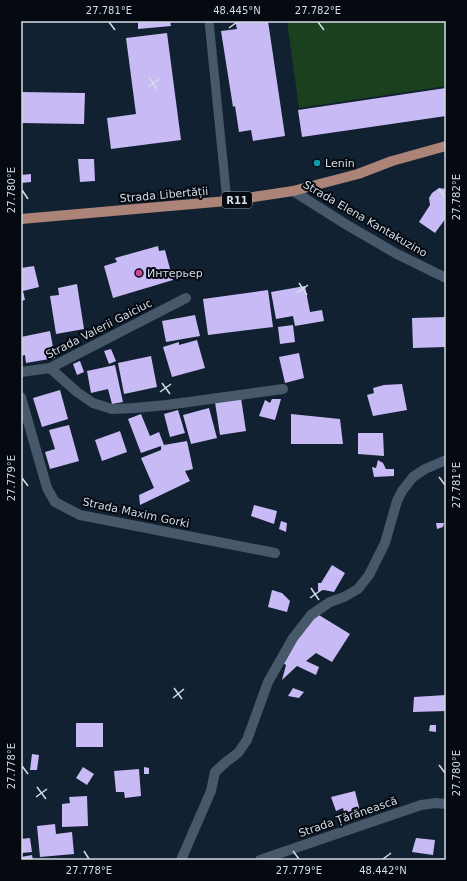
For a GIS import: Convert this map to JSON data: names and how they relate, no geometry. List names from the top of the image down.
{
  "streets": {
    "main road": ["Strada Libertății", "R11"],
    "street": [
      "Strada Elena Kantakuzino",
      "Strada Valerii Gaiciuc",
      "Strada Maxim Gorki",
      "Strada Țărănească"
    ]
  },
  "crossings": [
    ["Strada Libertății", "Strada Elena Kantakuzino"]
  ],
  "places": ["Lenin", "Интерьер"],
  "coordinates": [
    "27.781°E",
    "48.445°N",
    "27.782°E",
    "27.780°E",
    "27.779°E",
    "27.778°E",
    "48.442°N"
  ]
}
